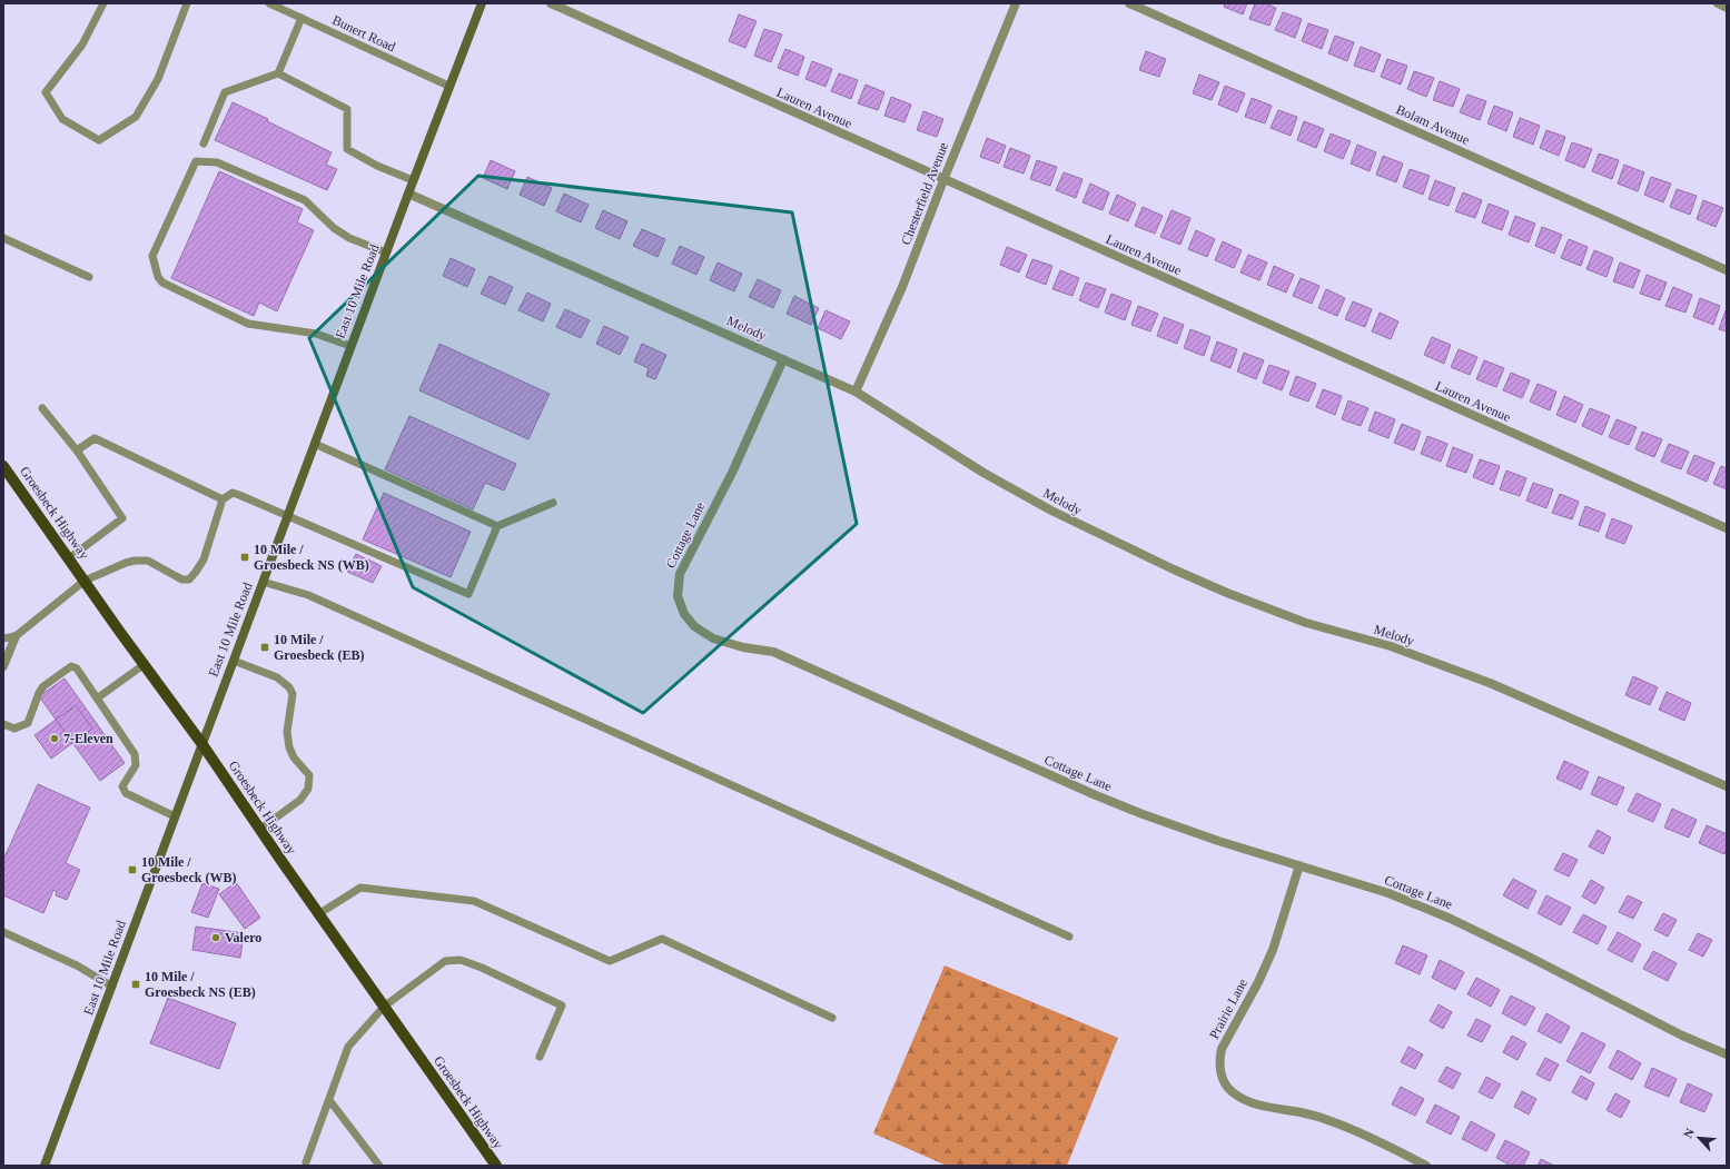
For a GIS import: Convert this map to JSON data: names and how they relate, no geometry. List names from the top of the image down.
{
  "streets": {
    "main road": ["East 10 Mile Road", "Groesbeck Highway"],
    "street": [
      "Lauren Avenue",
      "Bolam Avenue",
      "Chesterfield Avenue",
      "Melody",
      "Cottage Lane",
      "Prairie Lane"
    ],
    "lane": ["Bunert Road"]
  },
  "crossings": [
    ["Bunert Road", "East 10 Mile Road"],
    ["Lauren Avenue", "Chesterfield Avenue"],
    ["Chesterfield Avenue", "Melody"],
    ["East 10 Mile Road", "Melody"],
    ["East 10 Mile Road", "Groesbeck Highway"],
    ["Melody", "Cottage Lane"],
    ["Cottage Lane", "Prairie Lane"]
  ],
  "places": {
    "transit": [
      "10 Mile / Groesbeck NS (WB)",
      "10 Mile / Groesbeck (EB)",
      "10 Mile / Groesbeck (WB)",
      "10 Mile / Groesbeck NS (EB)"
    ],
    "other": ["7-Eleven", "Valero"]
  },
  "north": "top left"
}
